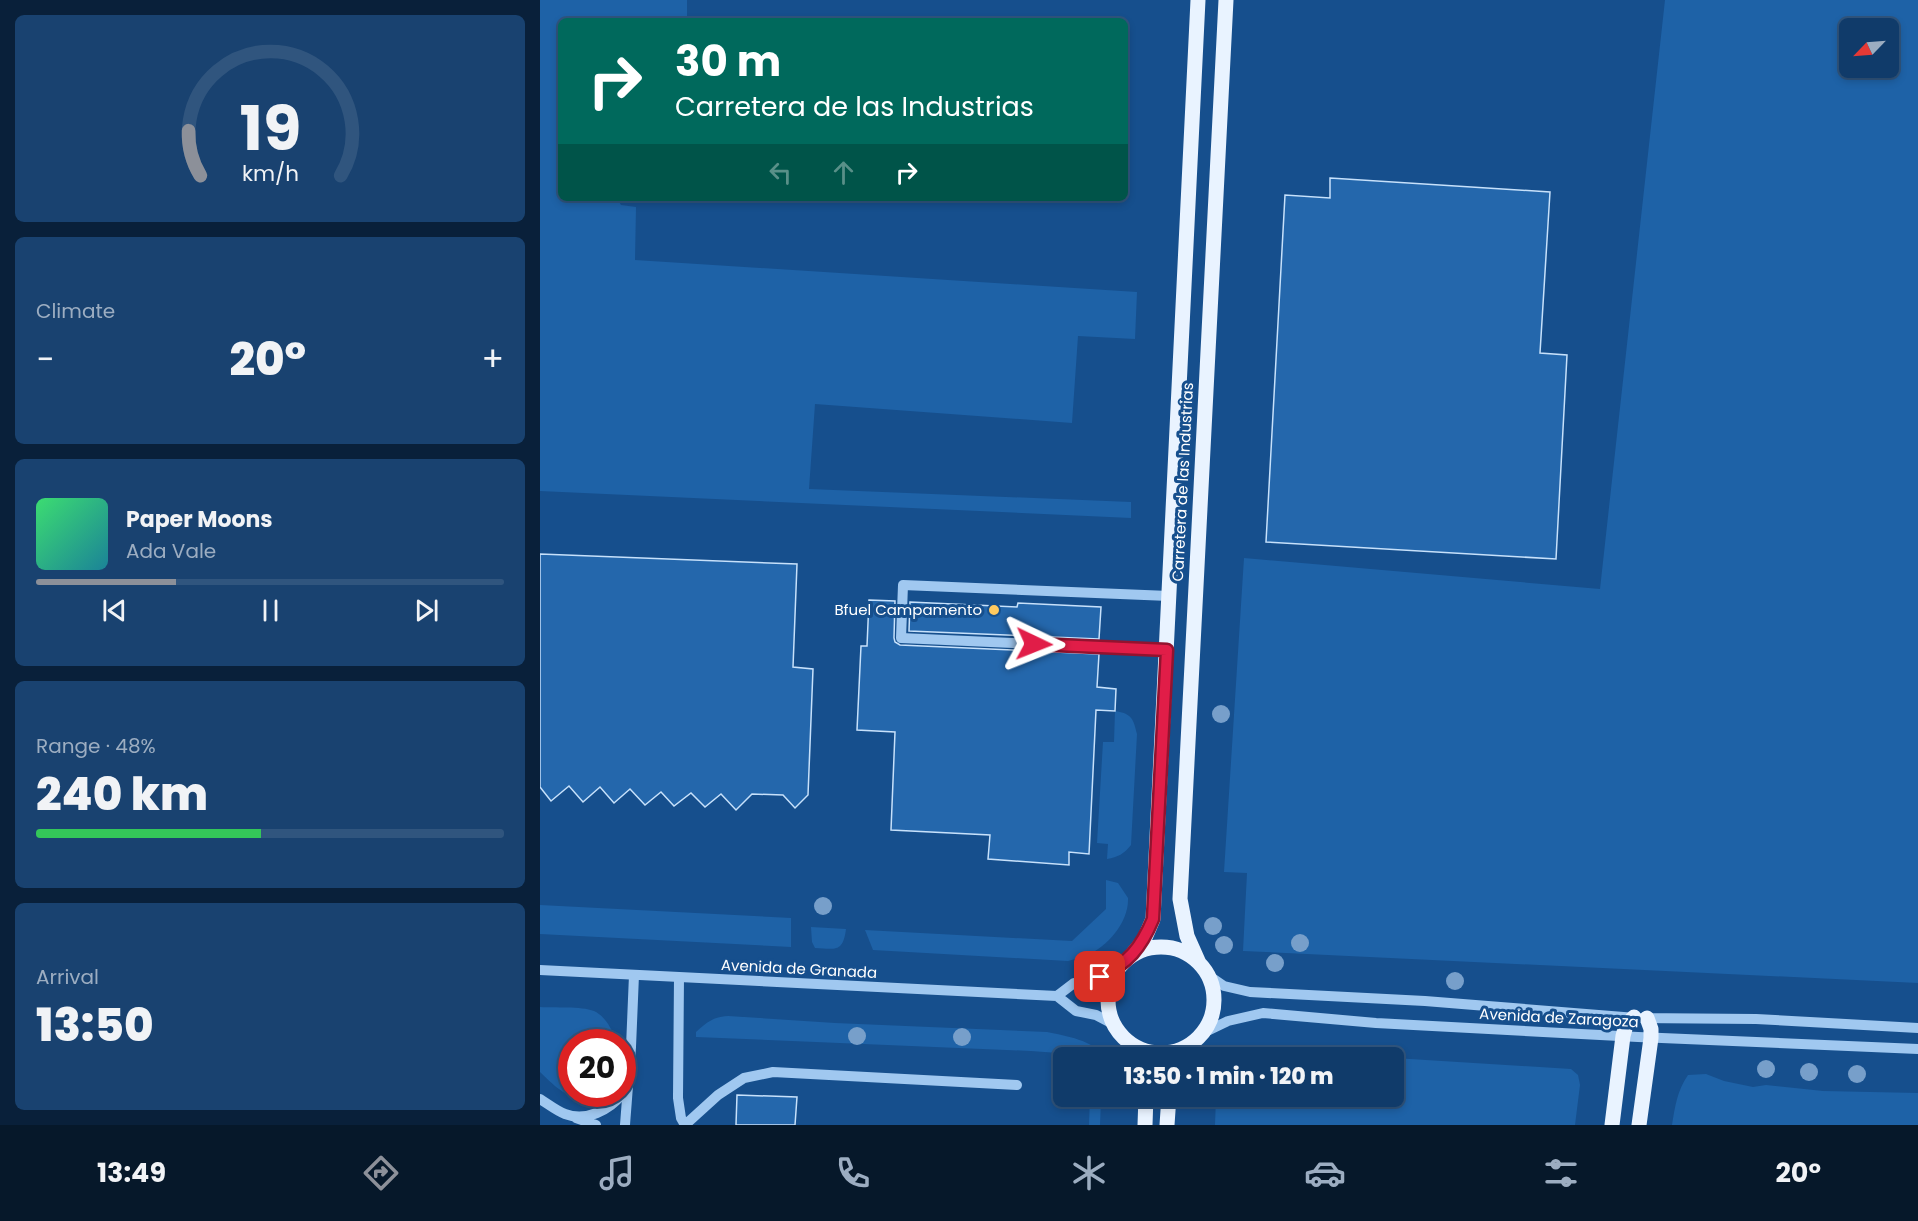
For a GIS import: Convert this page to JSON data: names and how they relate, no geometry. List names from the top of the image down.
{
  "streets": {
    "main road": ["Carretera de las Industrias"],
    "street": ["Avenida de Granada", "Avenida de Zaragoza"]
  },
  "crossings": [
    ["Carretera de las Industrias", "Avenida de Zaragoza"]
  ],
  "places": ["Bfuel Campamento"],
  "north": "bottom left",
  "page": {
    "turn": ["30 m", "Carretera de las Industrias"],
    "tile": [
      "Climate",
      ["Range · 48%", "240 km"],
      ["Arrival", "13:50"]
    ],
    "heat": ["−", "20°", "+"],
    "song": ["Paper Moons", "Ada Vale"],
    "limit": "20",
    "trip": "13:50 · 1 min · 120 m",
    "tabs": ["13:49", "20°"],
    "gauge": ["19", "km/h"]
  }
}
